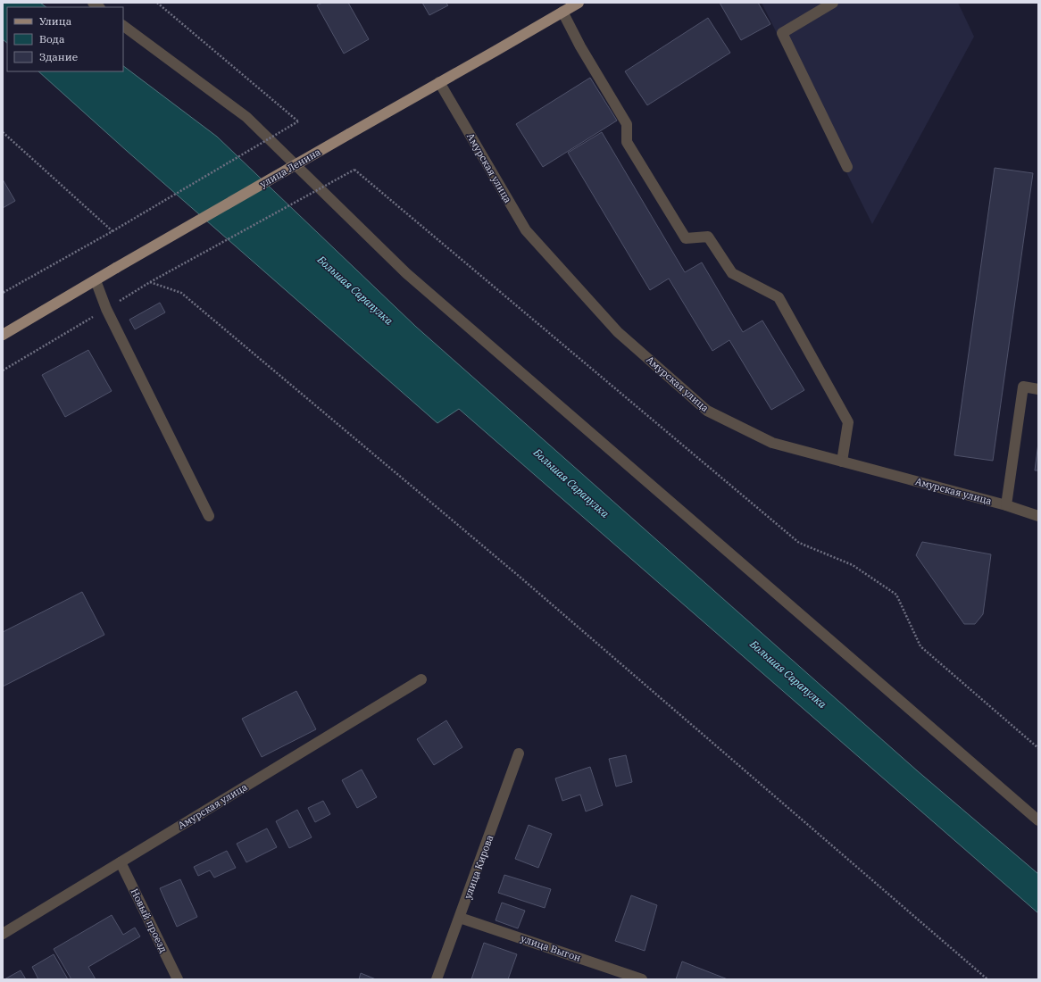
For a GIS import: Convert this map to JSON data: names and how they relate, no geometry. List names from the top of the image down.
{
  "streets": {
    "main road": ["улица Ленина"],
    "street": [
      "Амурская улица",
      "улица Кирова",
      "Новый проезд",
      "улица Выгон"
    ]
  },
  "crossings": [
    ["улица Ленина", "Амурская улица"],
    ["Амурская улица", "Новый проезд"],
    ["улица Кирова", "улица Выгон"]
  ],
  "water": ["Большая Сарапулка"],
  "legend": ["Улица", "Вода", "Здание"]
}
